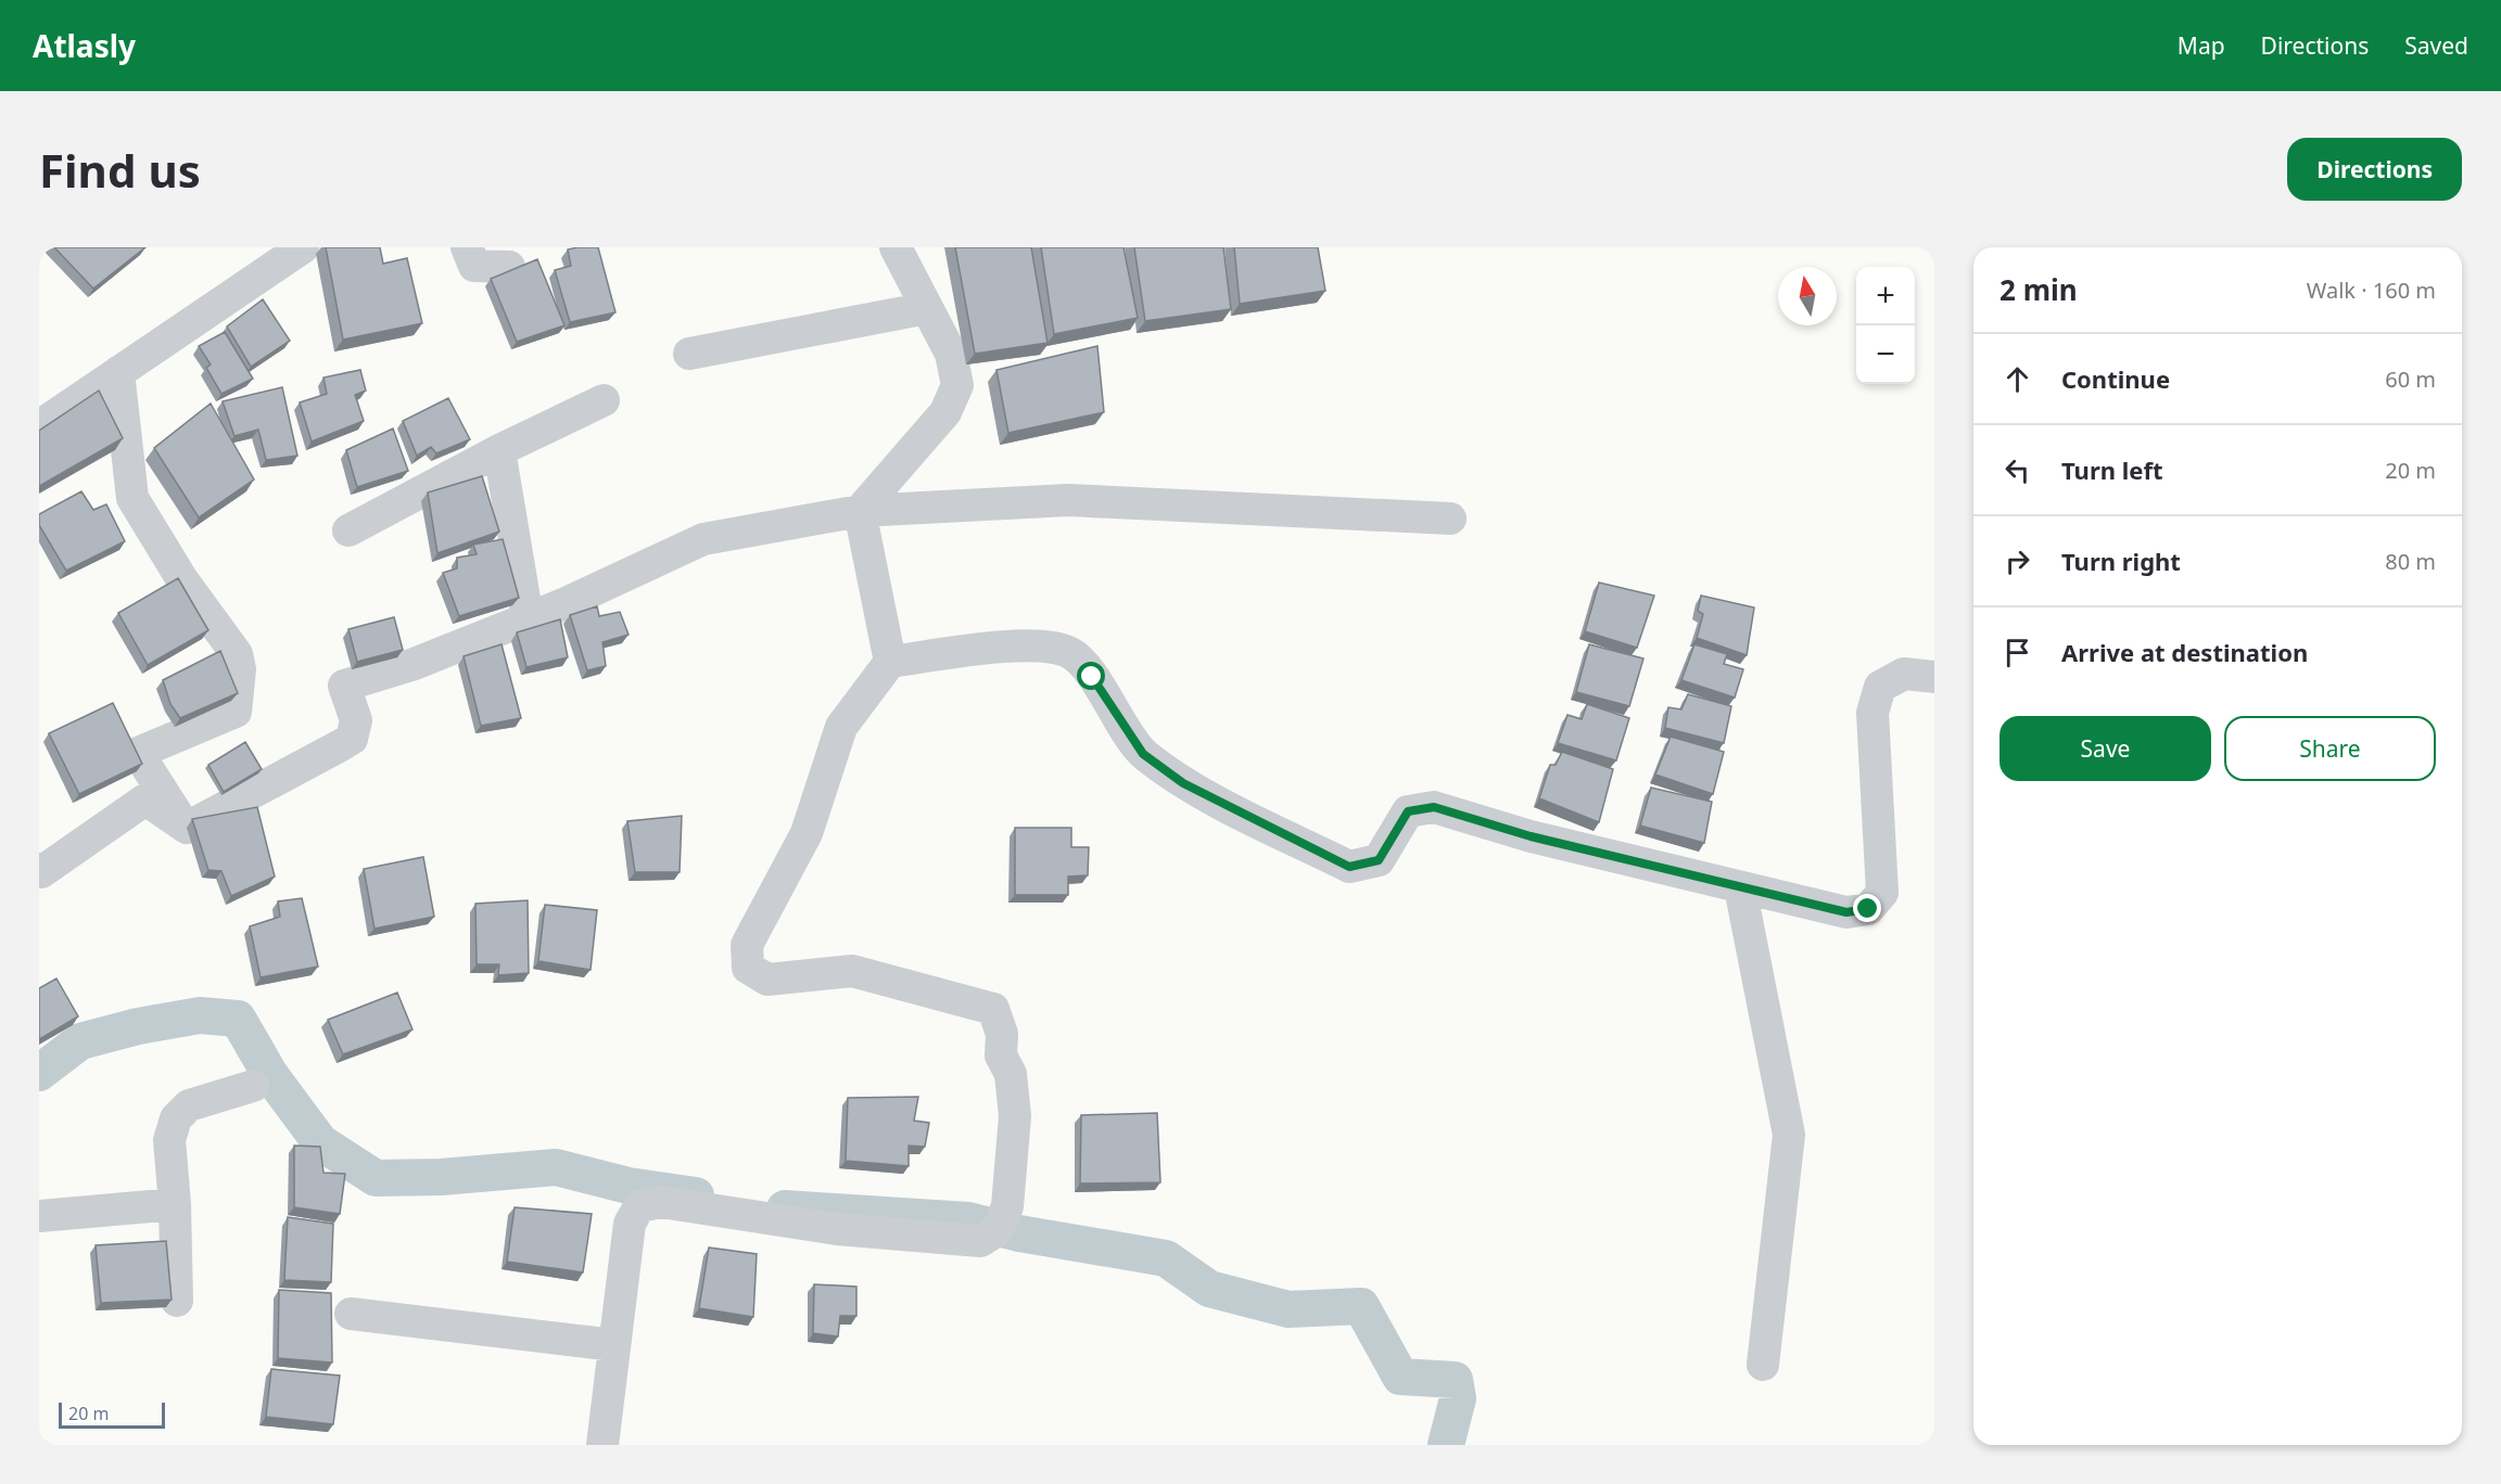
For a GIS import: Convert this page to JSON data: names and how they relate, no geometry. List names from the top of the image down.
{
  "scale_bar": "20 m",
  "north": "top",
  "page": {
    "header": "Atlasly",
    "nav": ["Map", "Directions", "Saved"],
    "buttons": [
      "Directions",
      ["Save", "Share"]
    ],
    "title": "Find us",
    "heading": ["2 min", "Walk · 160 m"],
    "map_buttons": ["+", "−"],
    "list": [
      ["Continue", "60 m"],
      ["Turn left", "20 m"],
      ["Turn right", "80 m"],
      "Arrive at destination"
    ],
    "scale": "20 m"
  }
}
